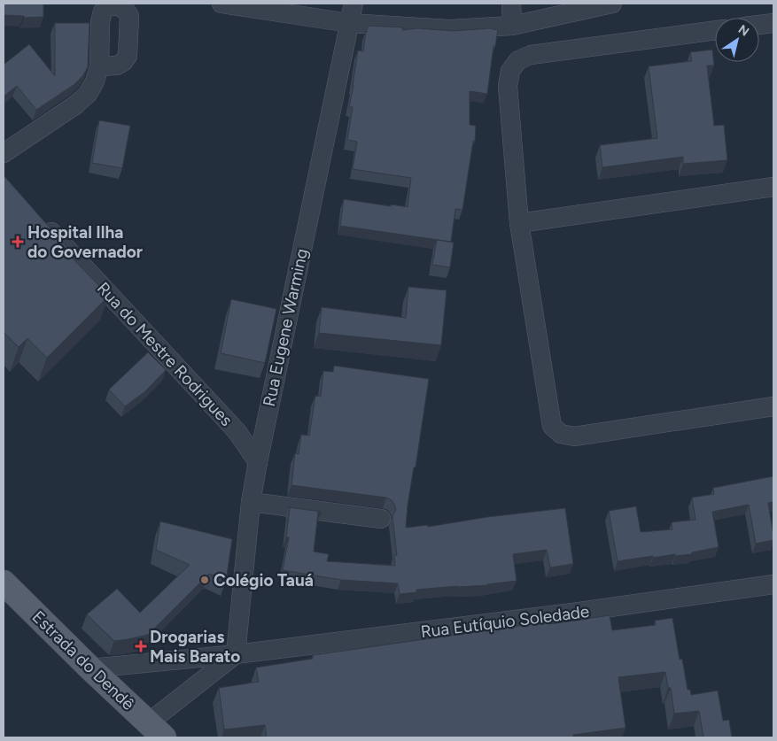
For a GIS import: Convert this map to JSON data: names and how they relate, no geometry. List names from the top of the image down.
{
  "streets": {
    "main road": ["Estrada do Dendê"],
    "street": ["Rua Eugene Warming", "Rua do Mestre Rodrigues", "Rua Eutíquio Soledade"]
  },
  "crossings": [
    ["Rua Eugene Warming", "Rua do Mestre Rodrigues"],
    ["Rua Eugene Warming", "Rua Eutíquio Soledade"],
    ["Rua Eutíquio Soledade", "Estrada do Dendê"]
  ],
  "places": {
    "health": ["Hospital Ilha do Governador", "Drogarias Mais Barato"],
    "other": ["Colégio Tauá"]
  },
  "north": "top right"
}
